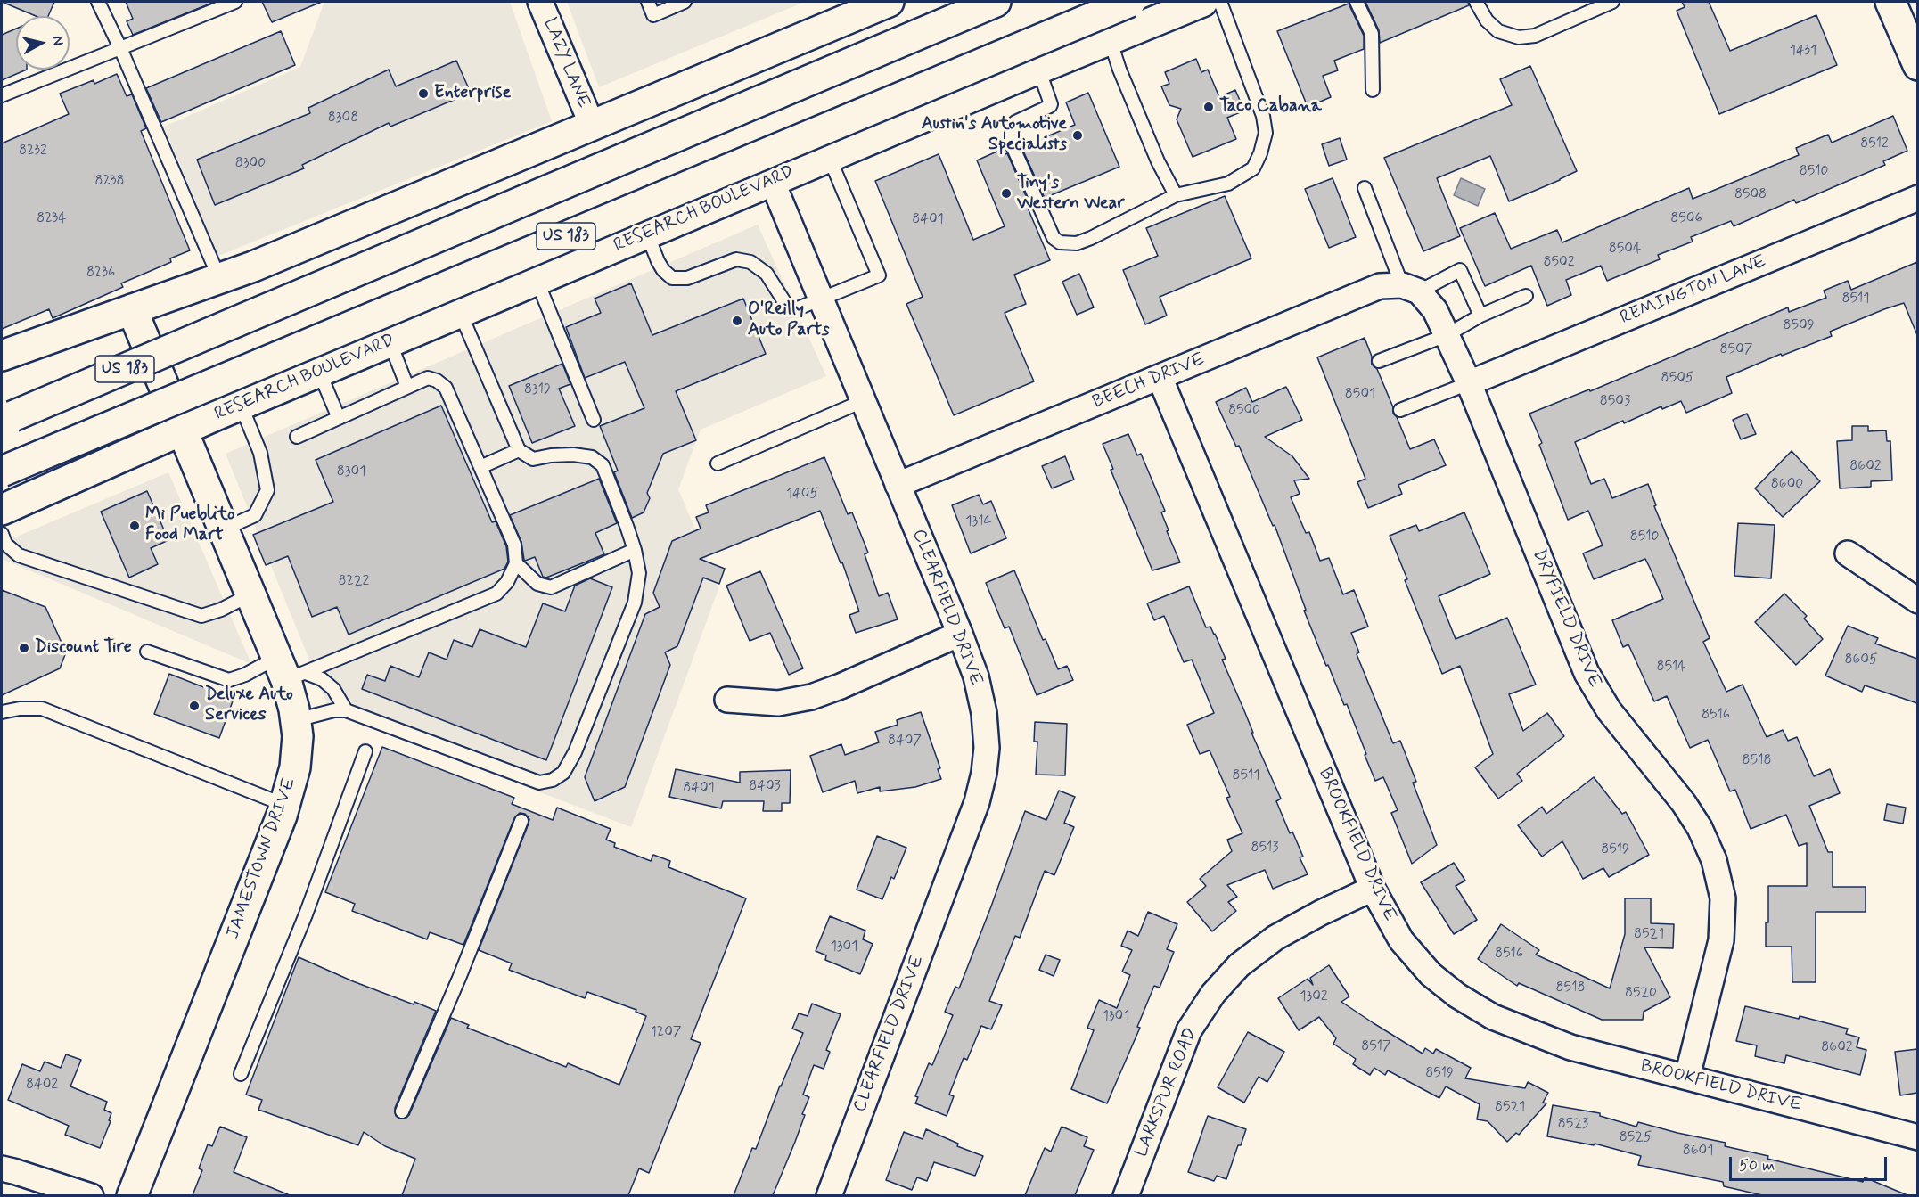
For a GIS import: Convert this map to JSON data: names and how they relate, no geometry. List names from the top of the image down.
{
  "streets": {
    "main road": ["RESEARCH BOULEVARD", "US 183", "JAMESTOWN DRIVE"],
    "street": [
      "LAZY LANE",
      "REMINGTON LANE",
      "BEECH DRIVE",
      "CLEARFIELD DRIVE",
      "DRYFIELD DRIVE",
      "BROOKFIELD DRIVE",
      "LARKSPUR ROAD"
    ]
  },
  "crossings": [
    ["RESEARCH BOULEVARD", "CLEARFIELD DRIVE"],
    ["RESEARCH BOULEVARD", "JAMESTOWN DRIVE"],
    ["REMINGTON LANE", "DRYFIELD DRIVE"],
    ["BEECH DRIVE", "CLEARFIELD DRIVE"],
    ["BEECH DRIVE", "DRYFIELD DRIVE"],
    ["BEECH DRIVE", "BROOKFIELD DRIVE"],
    ["DRYFIELD DRIVE", "BROOKFIELD DRIVE"],
    ["BROOKFIELD DRIVE", "LARKSPUR ROAD"]
  ],
  "places": [
    "Enterprise",
    "Taco Cabana",
    "Austin's Automotive Specialists",
    "Tiny's Western Wear",
    "O'Reilly Auto Parts",
    "Mi Pueblito Food Mart",
    "Discount Tire",
    "Deluxe Auto Services"
  ],
  "house_numbers": [
    "1431",
    "8308",
    "8512",
    "8232",
    "8300",
    "8510",
    "8238",
    "8508",
    "8234",
    "8506",
    "8401",
    "8504",
    "8502",
    "8236",
    "8511",
    "8509",
    "8507",
    "8505",
    "8319",
    "8501",
    "8503",
    "8500",
    "8602",
    "8301",
    "8600",
    "1405",
    "1314",
    "8510",
    "8222",
    "8605",
    "8514",
    "8516",
    "8407",
    "8518",
    "8511",
    "8403",
    "8401",
    "8513",
    "8519",
    "8521",
    "1301",
    "8516",
    "8518",
    "8520",
    "1302",
    "1301",
    "1207",
    "8517",
    "8602",
    "8519",
    "8402",
    "8521",
    "8523",
    "8525",
    "8601"
  ],
  "scale_bar": "50 m",
  "north": "right"
}
